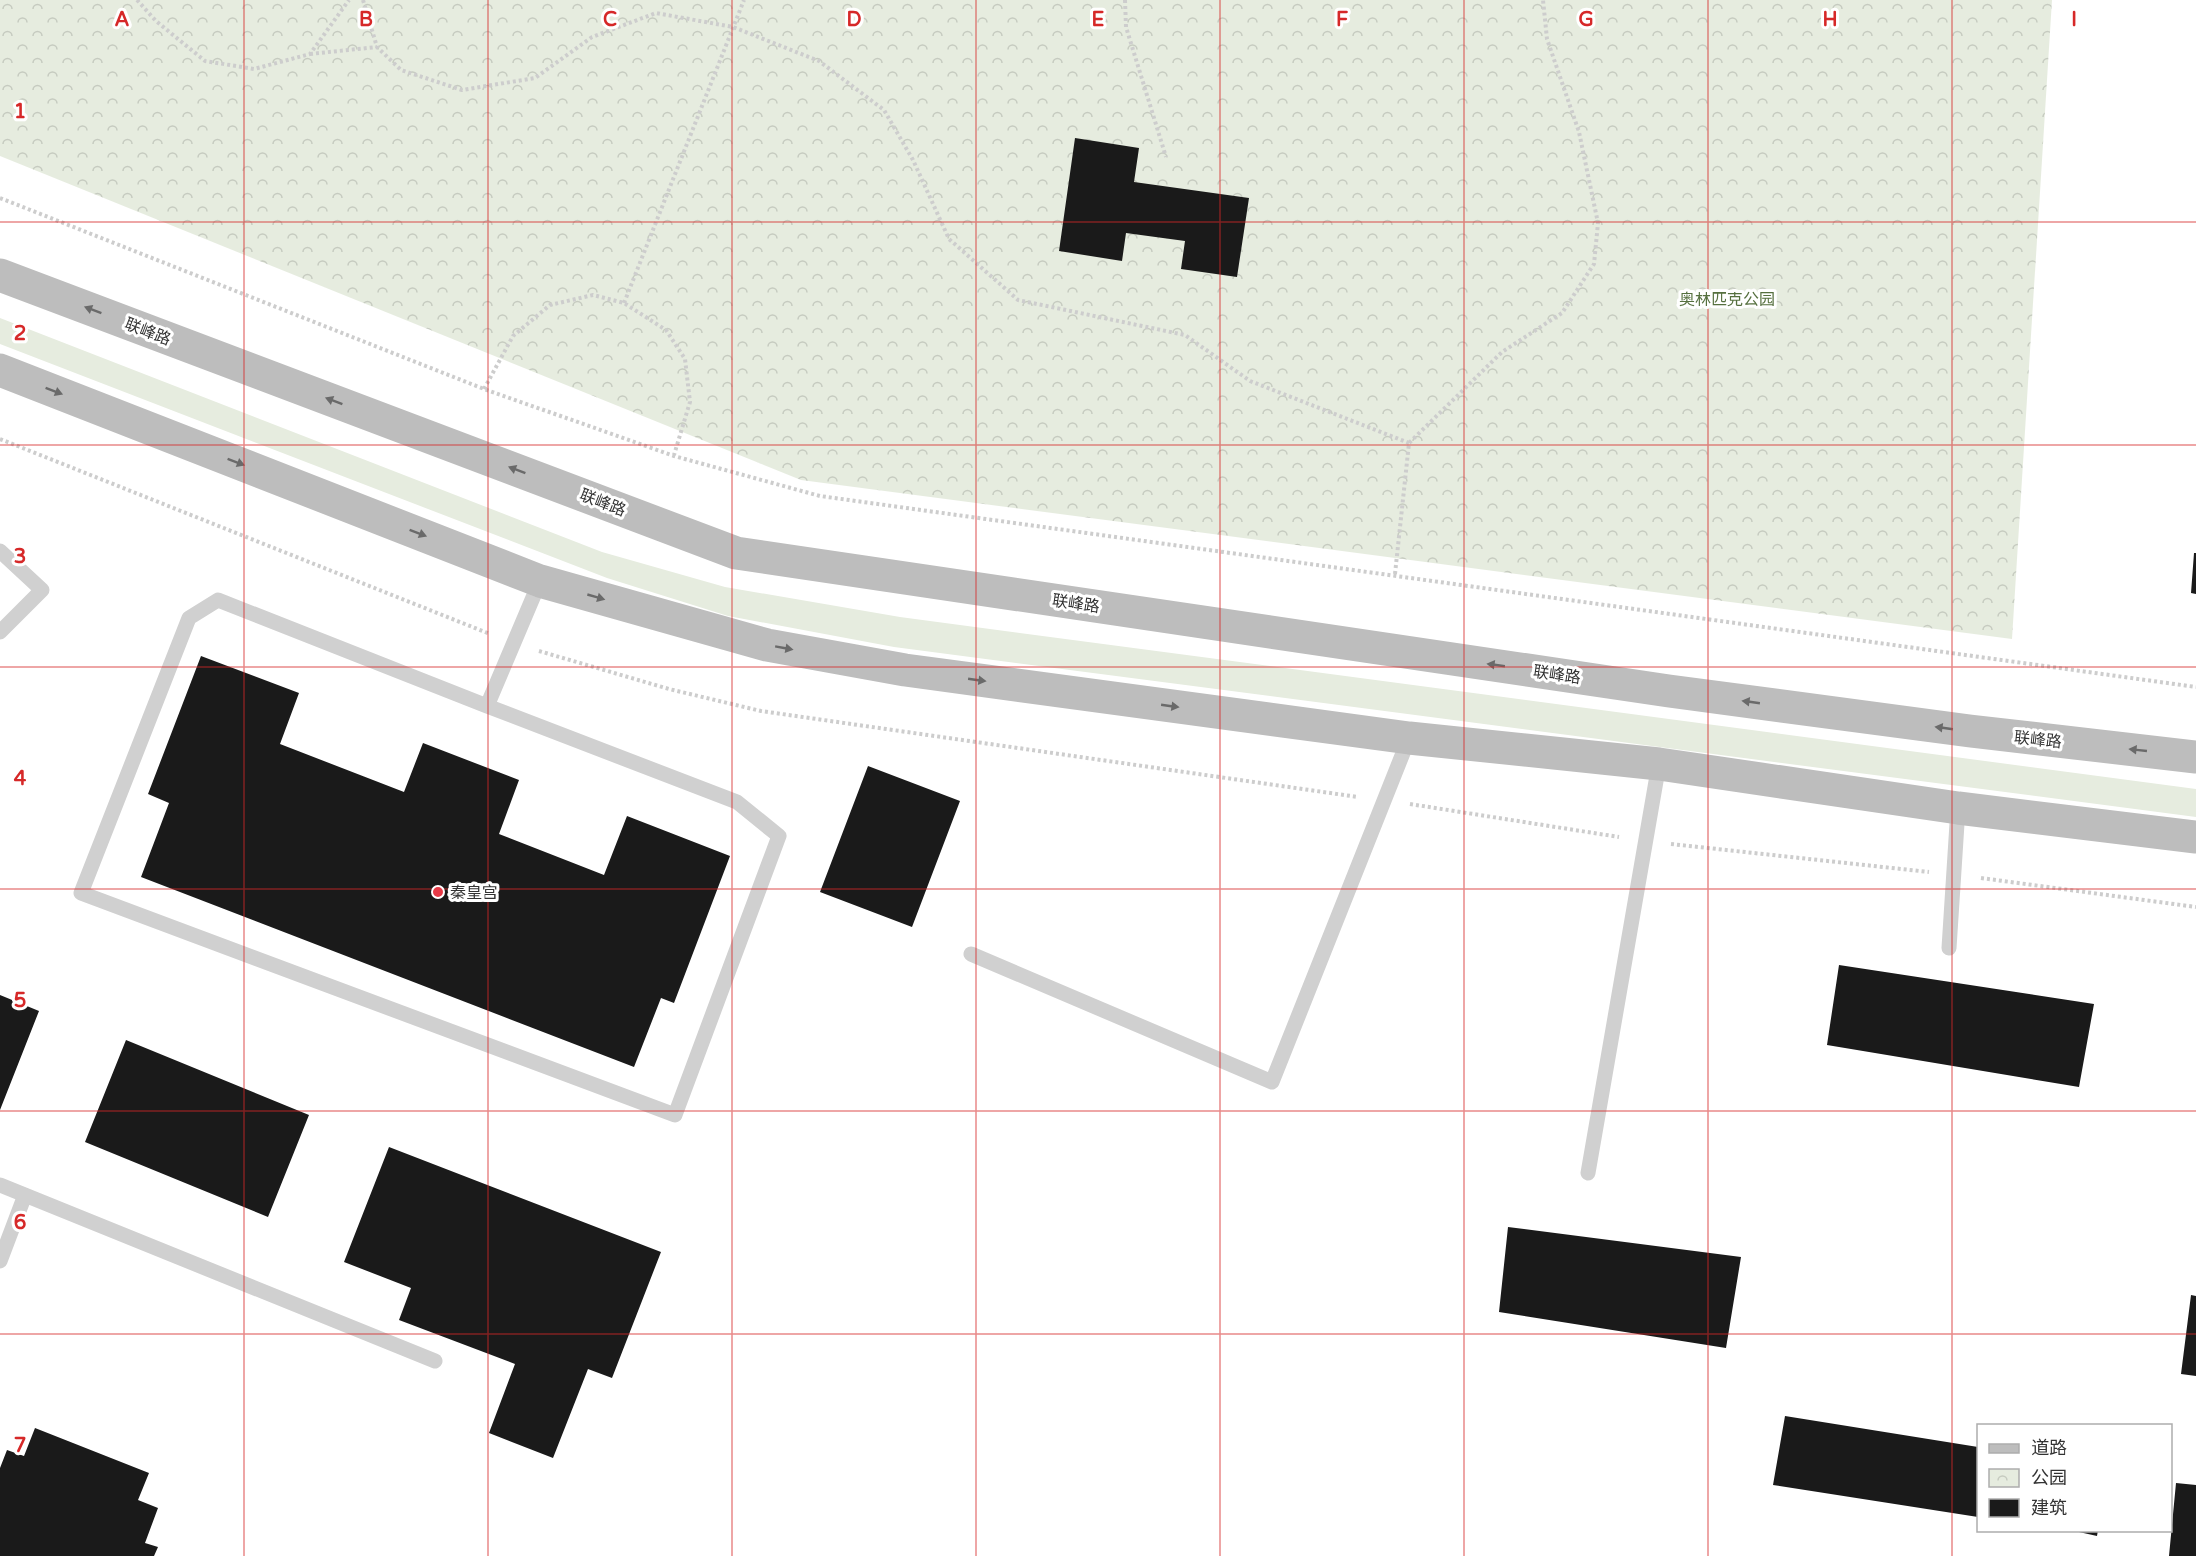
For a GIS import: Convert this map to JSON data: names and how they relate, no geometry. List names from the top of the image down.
{
  "streets": {
    "main road": ["联峰路"]
  },
  "parks": ["奥林匹克公园"],
  "places": ["秦皇宫"],
  "legend": ["道路", "公园", "建筑"],
  "grid": {
    "columns": [
      "A",
      "B",
      "C",
      "D",
      "E",
      "F",
      "G",
      "H",
      "I"
    ],
    "rows": [
      "1",
      "2",
      "3",
      "4",
      "5",
      "6",
      "7"
    ]
  }
}
